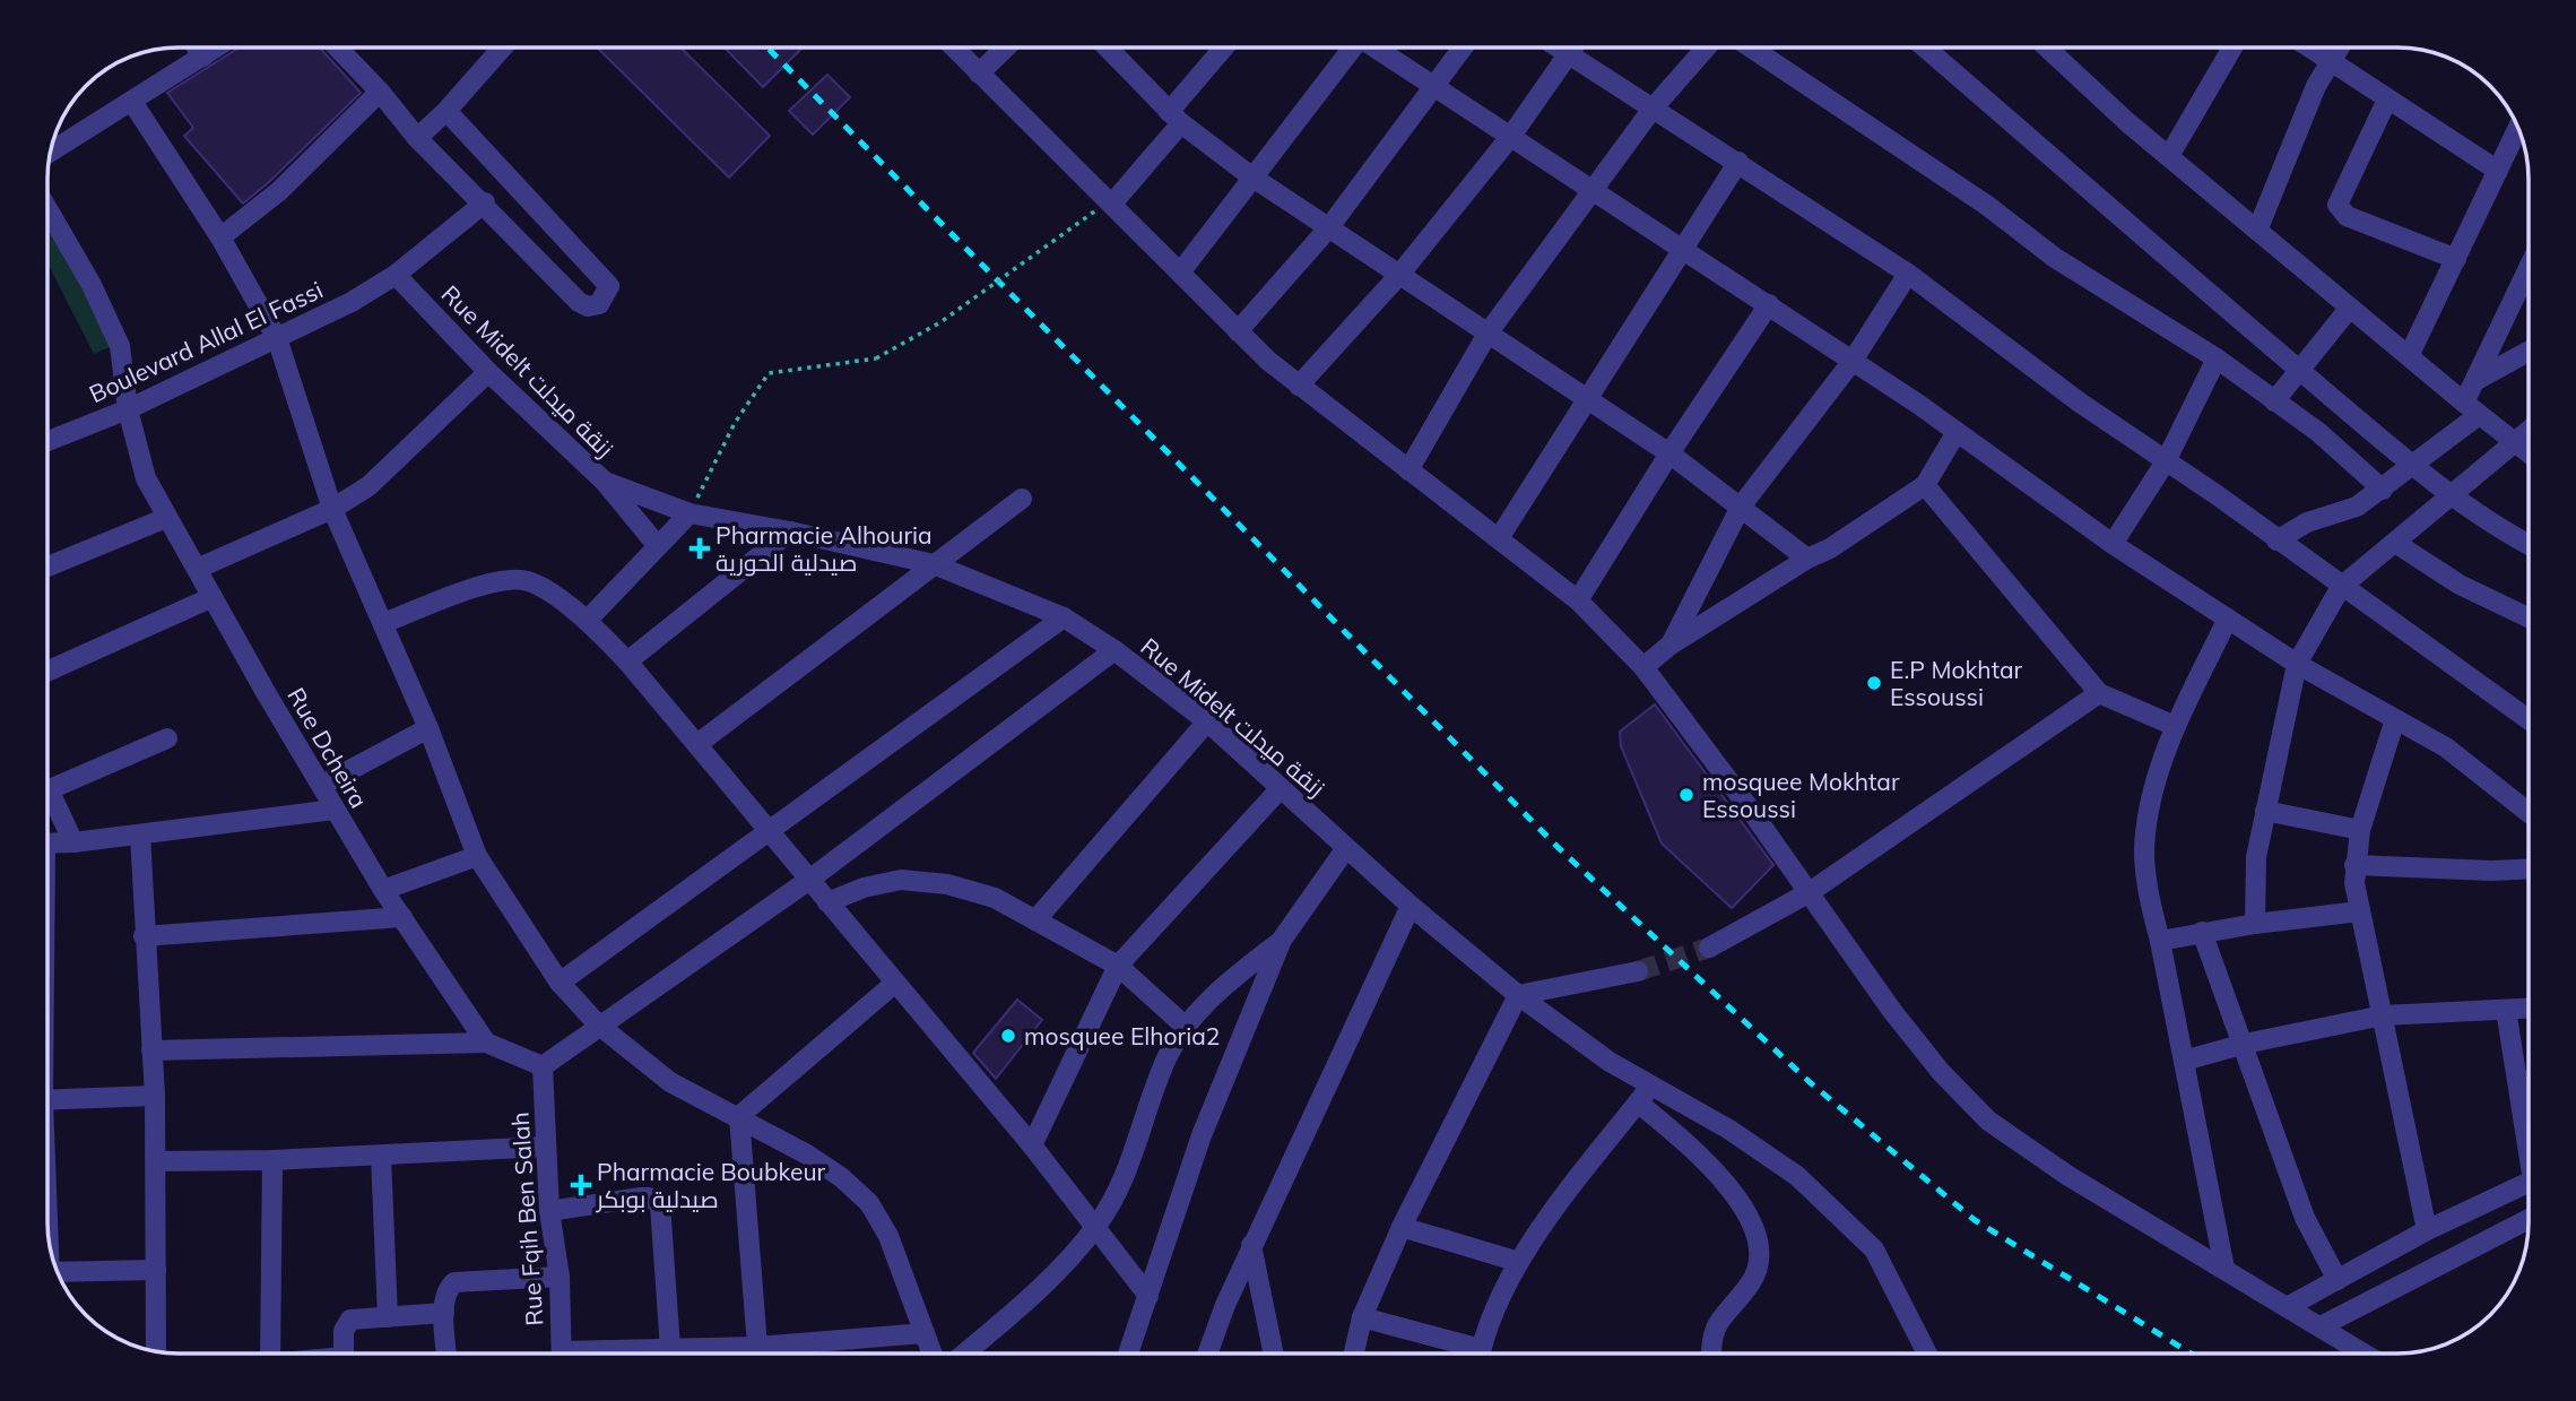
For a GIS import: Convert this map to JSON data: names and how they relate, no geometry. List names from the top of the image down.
{
  "streets": {
    "street": [
      "Boulevard Allal El Fassi",
      "Rue Midelt زنقة ميدلت",
      "Rue Dcheira",
      "Rue Fqih Ben Salah"
    ]
  },
  "crossings": [
    ["Boulevard Allal El Fassi", "Rue Midelt زنقة ميدلت"],
    ["Boulevard Allal El Fassi", "Rue Dcheira"]
  ],
  "places": {
    "health": ["Pharmacie Alhouria صيدلية الحورية", "Pharmacie Boubkeur صيدلية بوبكر"],
    "other": ["E.P Mokhtar Essoussi", "mosquee Mokhtar Essoussi", "mosquee Elhoria2"]
  }
}
